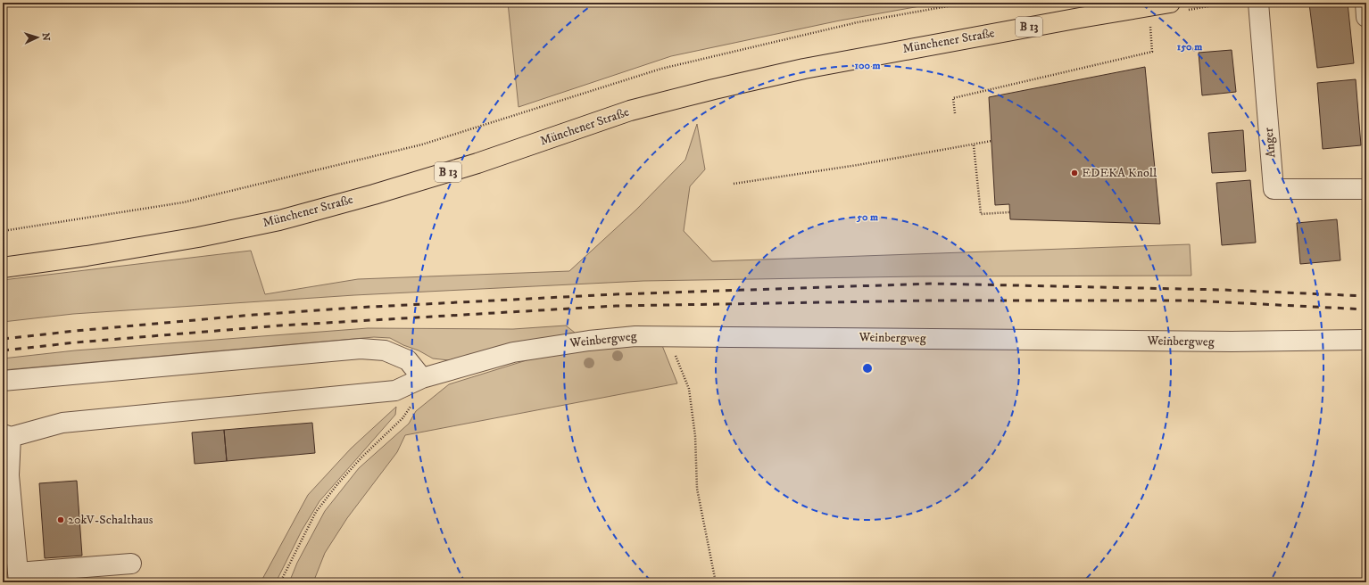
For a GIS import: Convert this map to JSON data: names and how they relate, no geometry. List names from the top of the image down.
{
  "streets": {
    "main road": ["B 13", "Münchener Straße"],
    "street": ["Anger", "Weinbergweg"]
  },
  "places": ["EDEKA Knoll", "20kV-Schalthaus"],
  "north": "right",
  "rings": ["150 m", "100 m", "50 m"]
}
